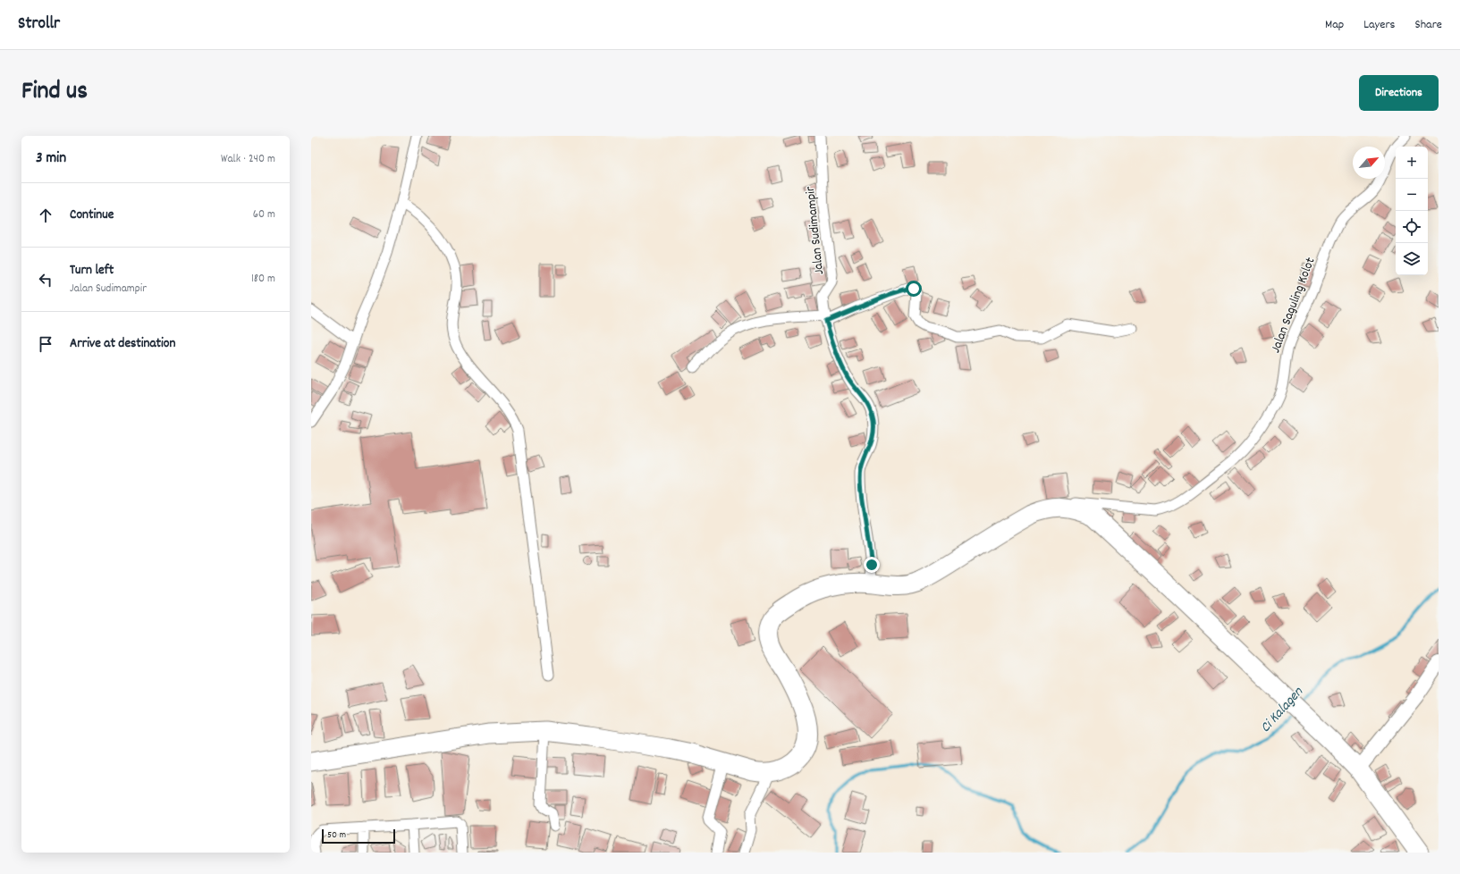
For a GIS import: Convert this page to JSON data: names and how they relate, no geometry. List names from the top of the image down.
{
  "streets": {
    "street": ["Jalan Sudimampir", "Jalan Saguling Kolot"]
  },
  "water": ["Ci Kalagen"],
  "scale_bar": "50 m",
  "north": "top right",
  "page": {
    "header": "Strollr",
    "nav": ["Map", "Layers", "Share"],
    "title": "Find us",
    "buttons": "Directions",
    "heading": ["3 min", "Walk · 240 m"],
    "map_buttons": ["+", "−"],
    "list": [
      ["Continue", "60 m"],
      ["Turn left", "Jalan Sudimampir", "180 m"],
      "Arrive at destination"
    ],
    "scale": "50 m"
  }
}
